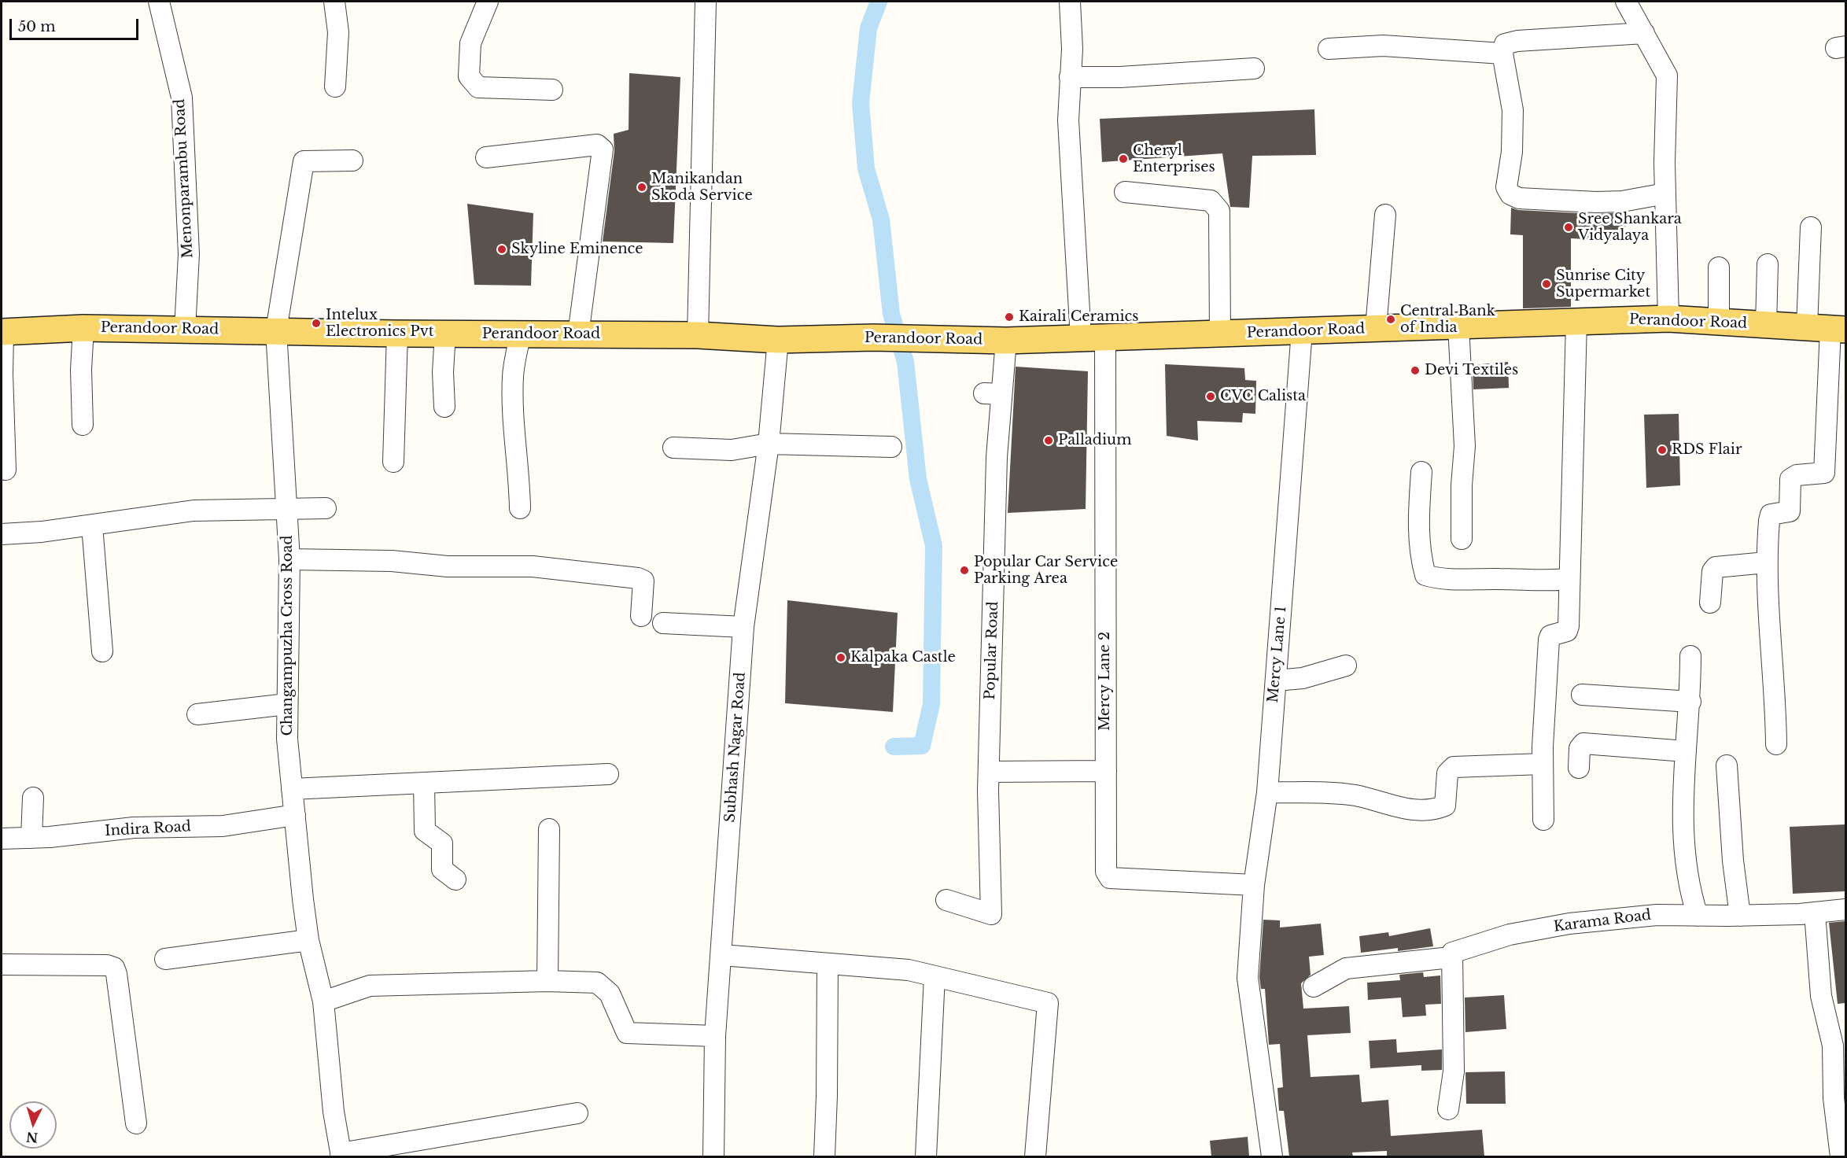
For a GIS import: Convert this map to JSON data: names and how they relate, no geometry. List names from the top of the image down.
{
  "streets": {
    "main road": ["Perandoor Road"],
    "street": [
      "Menonparambu Road",
      "Changampuzha Cross Road",
      "Popular Road",
      "Mercy Lane 1",
      "Mercy Lane 2",
      "Subhash Nagar Road",
      "Indira Road",
      "Karama Road"
    ]
  },
  "crossings": [
    ["Menonparambu Road", "Perandoor Road"],
    ["Perandoor Road", "Changampuzha Cross Road"],
    ["Perandoor Road", "Popular Road"],
    ["Perandoor Road", "Mercy Lane 1"],
    ["Perandoor Road", "Mercy Lane 2"],
    ["Perandoor Road", "Subhash Nagar Road"],
    ["Changampuzha Cross Road", "Indira Road"],
    ["Mercy Lane 1", "Mercy Lane 2"]
  ],
  "places": [
    "Cheryl Enterprises",
    "Manikandan Skoda Service",
    "Sree Shankara Vidyalaya",
    "Skyline Eminence",
    "Sunrise City Supermarket",
    "Kairali Ceramics",
    "Central Bank of India",
    "Intelux Electronics Pvt",
    "Devi Textiles",
    "CVC Calista",
    "Palladium",
    "RDS Flair",
    "Popular Car Service Parking Area",
    "Kalpaka Castle"
  ],
  "scale_bar": "50 m",
  "north": "bottom"
}
